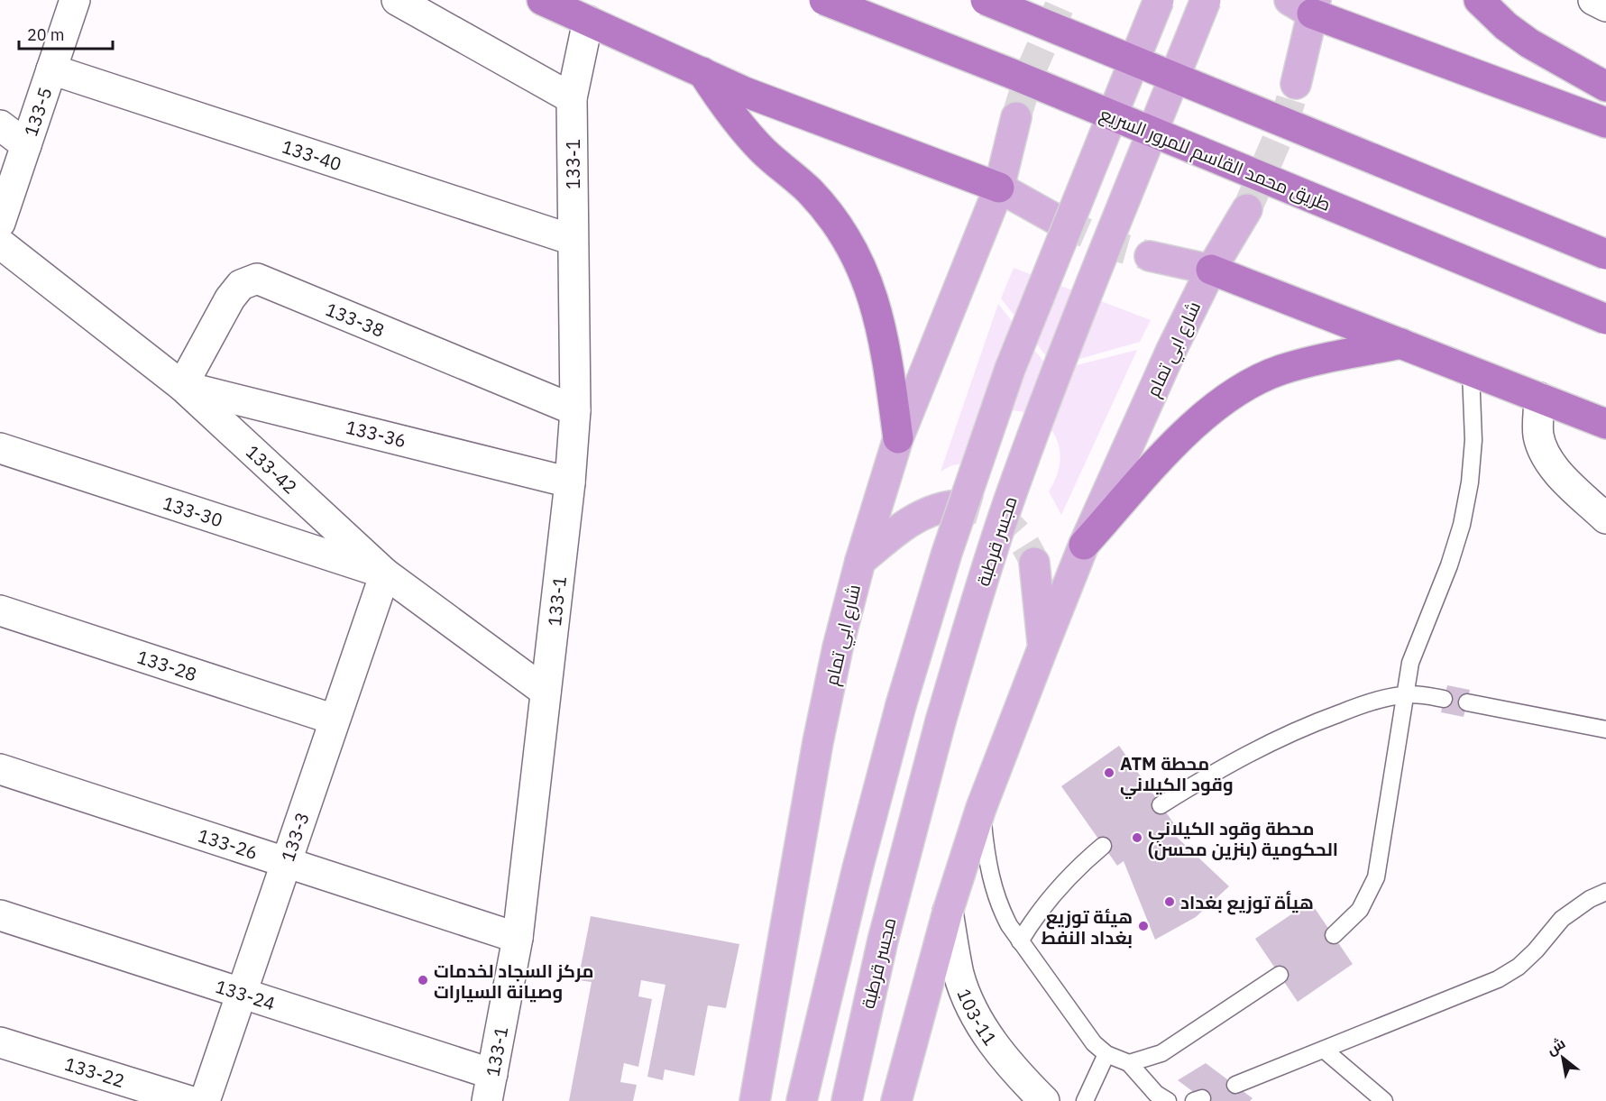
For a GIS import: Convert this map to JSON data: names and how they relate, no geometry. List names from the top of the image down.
{
  "streets": {
    "highway": ["طريق محمد القاسم للمرور السريع"],
    "main road": ["شارع ابي تمام", "مجسر قرطبة"],
    "street": [
      "133-5",
      "133-40",
      "133-1",
      "133-38",
      "133-36",
      "133-42",
      "133-30",
      "133-28",
      "133-3",
      "133-26",
      "133-24",
      "103-11",
      "133-22"
    ]
  },
  "crossings": [
    ["133-5", "133-40"],
    ["133-40", "133-1"],
    ["133-1", "133-38"],
    ["133-1", "133-36"],
    ["133-1", "133-42"],
    ["133-1", "133-26"],
    ["133-1", "133-24"],
    ["133-38", "133-36"],
    ["133-38", "133-42"],
    ["شارع ابي تمام", "103-11"],
    ["133-36", "133-42"],
    ["133-42", "133-30"],
    ["133-42", "133-3"],
    ["133-30", "133-3"],
    ["133-28", "133-3"],
    ["133-3", "133-26"],
    ["133-3", "133-24"]
  ],
  "places": [
    "ATM محطة وقود الكيلاني",
    "محطة وقود الكيلاني الحكومية (بنزين محسن)",
    "هيأة توزيع بغداد",
    "هيئة توزيع بغداد النفط",
    "مركز السجاد لخدمات وصيانة السيارات"
  ],
  "scale_bar": "20 m",
  "north": "top left"
}
